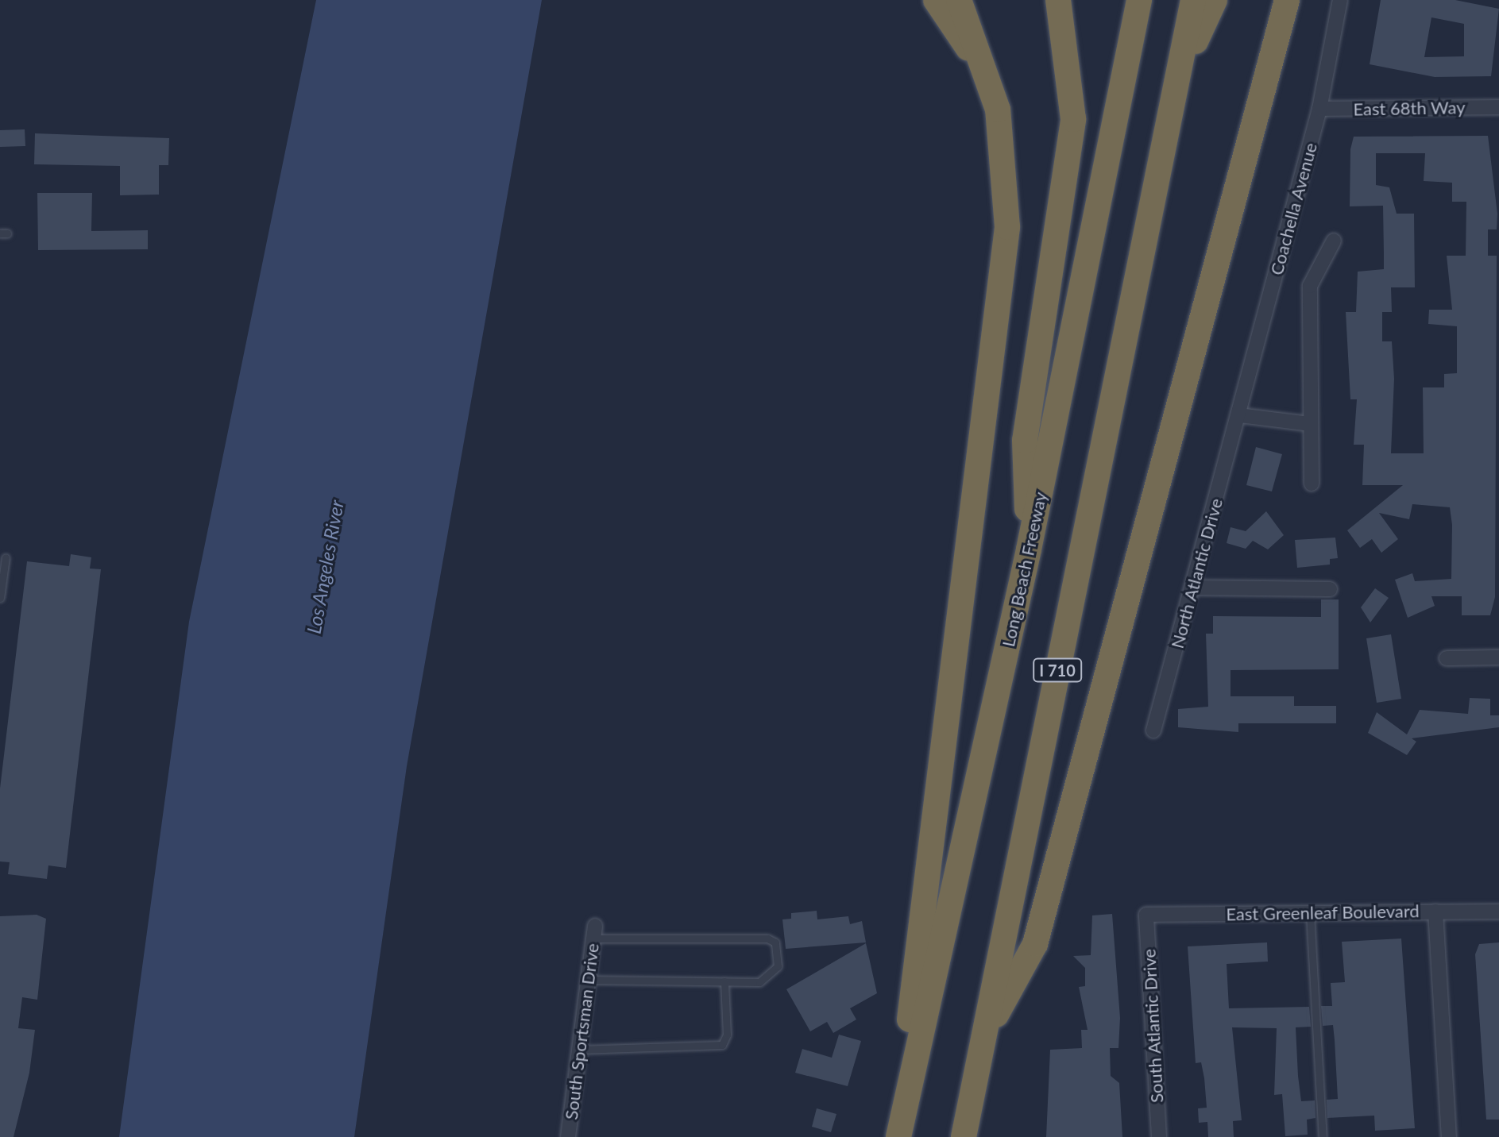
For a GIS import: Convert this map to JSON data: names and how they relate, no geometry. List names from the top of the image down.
{
  "streets": {
    "highway": ["Long Beach Freeway", "I 710"],
    "street": [
      "East 68th Way",
      "Coachella Avenue",
      "North Atlantic Drive",
      "East Greenleaf Boulevard",
      "South Atlantic Drive",
      "South Sportsman Drive"
    ]
  },
  "crossings": [
    ["East 68th Way", "Coachella Avenue"],
    ["Coachella Avenue", "North Atlantic Drive"],
    ["East Greenleaf Boulevard", "South Atlantic Drive"]
  ],
  "water": ["Los Angeles River"]
}
